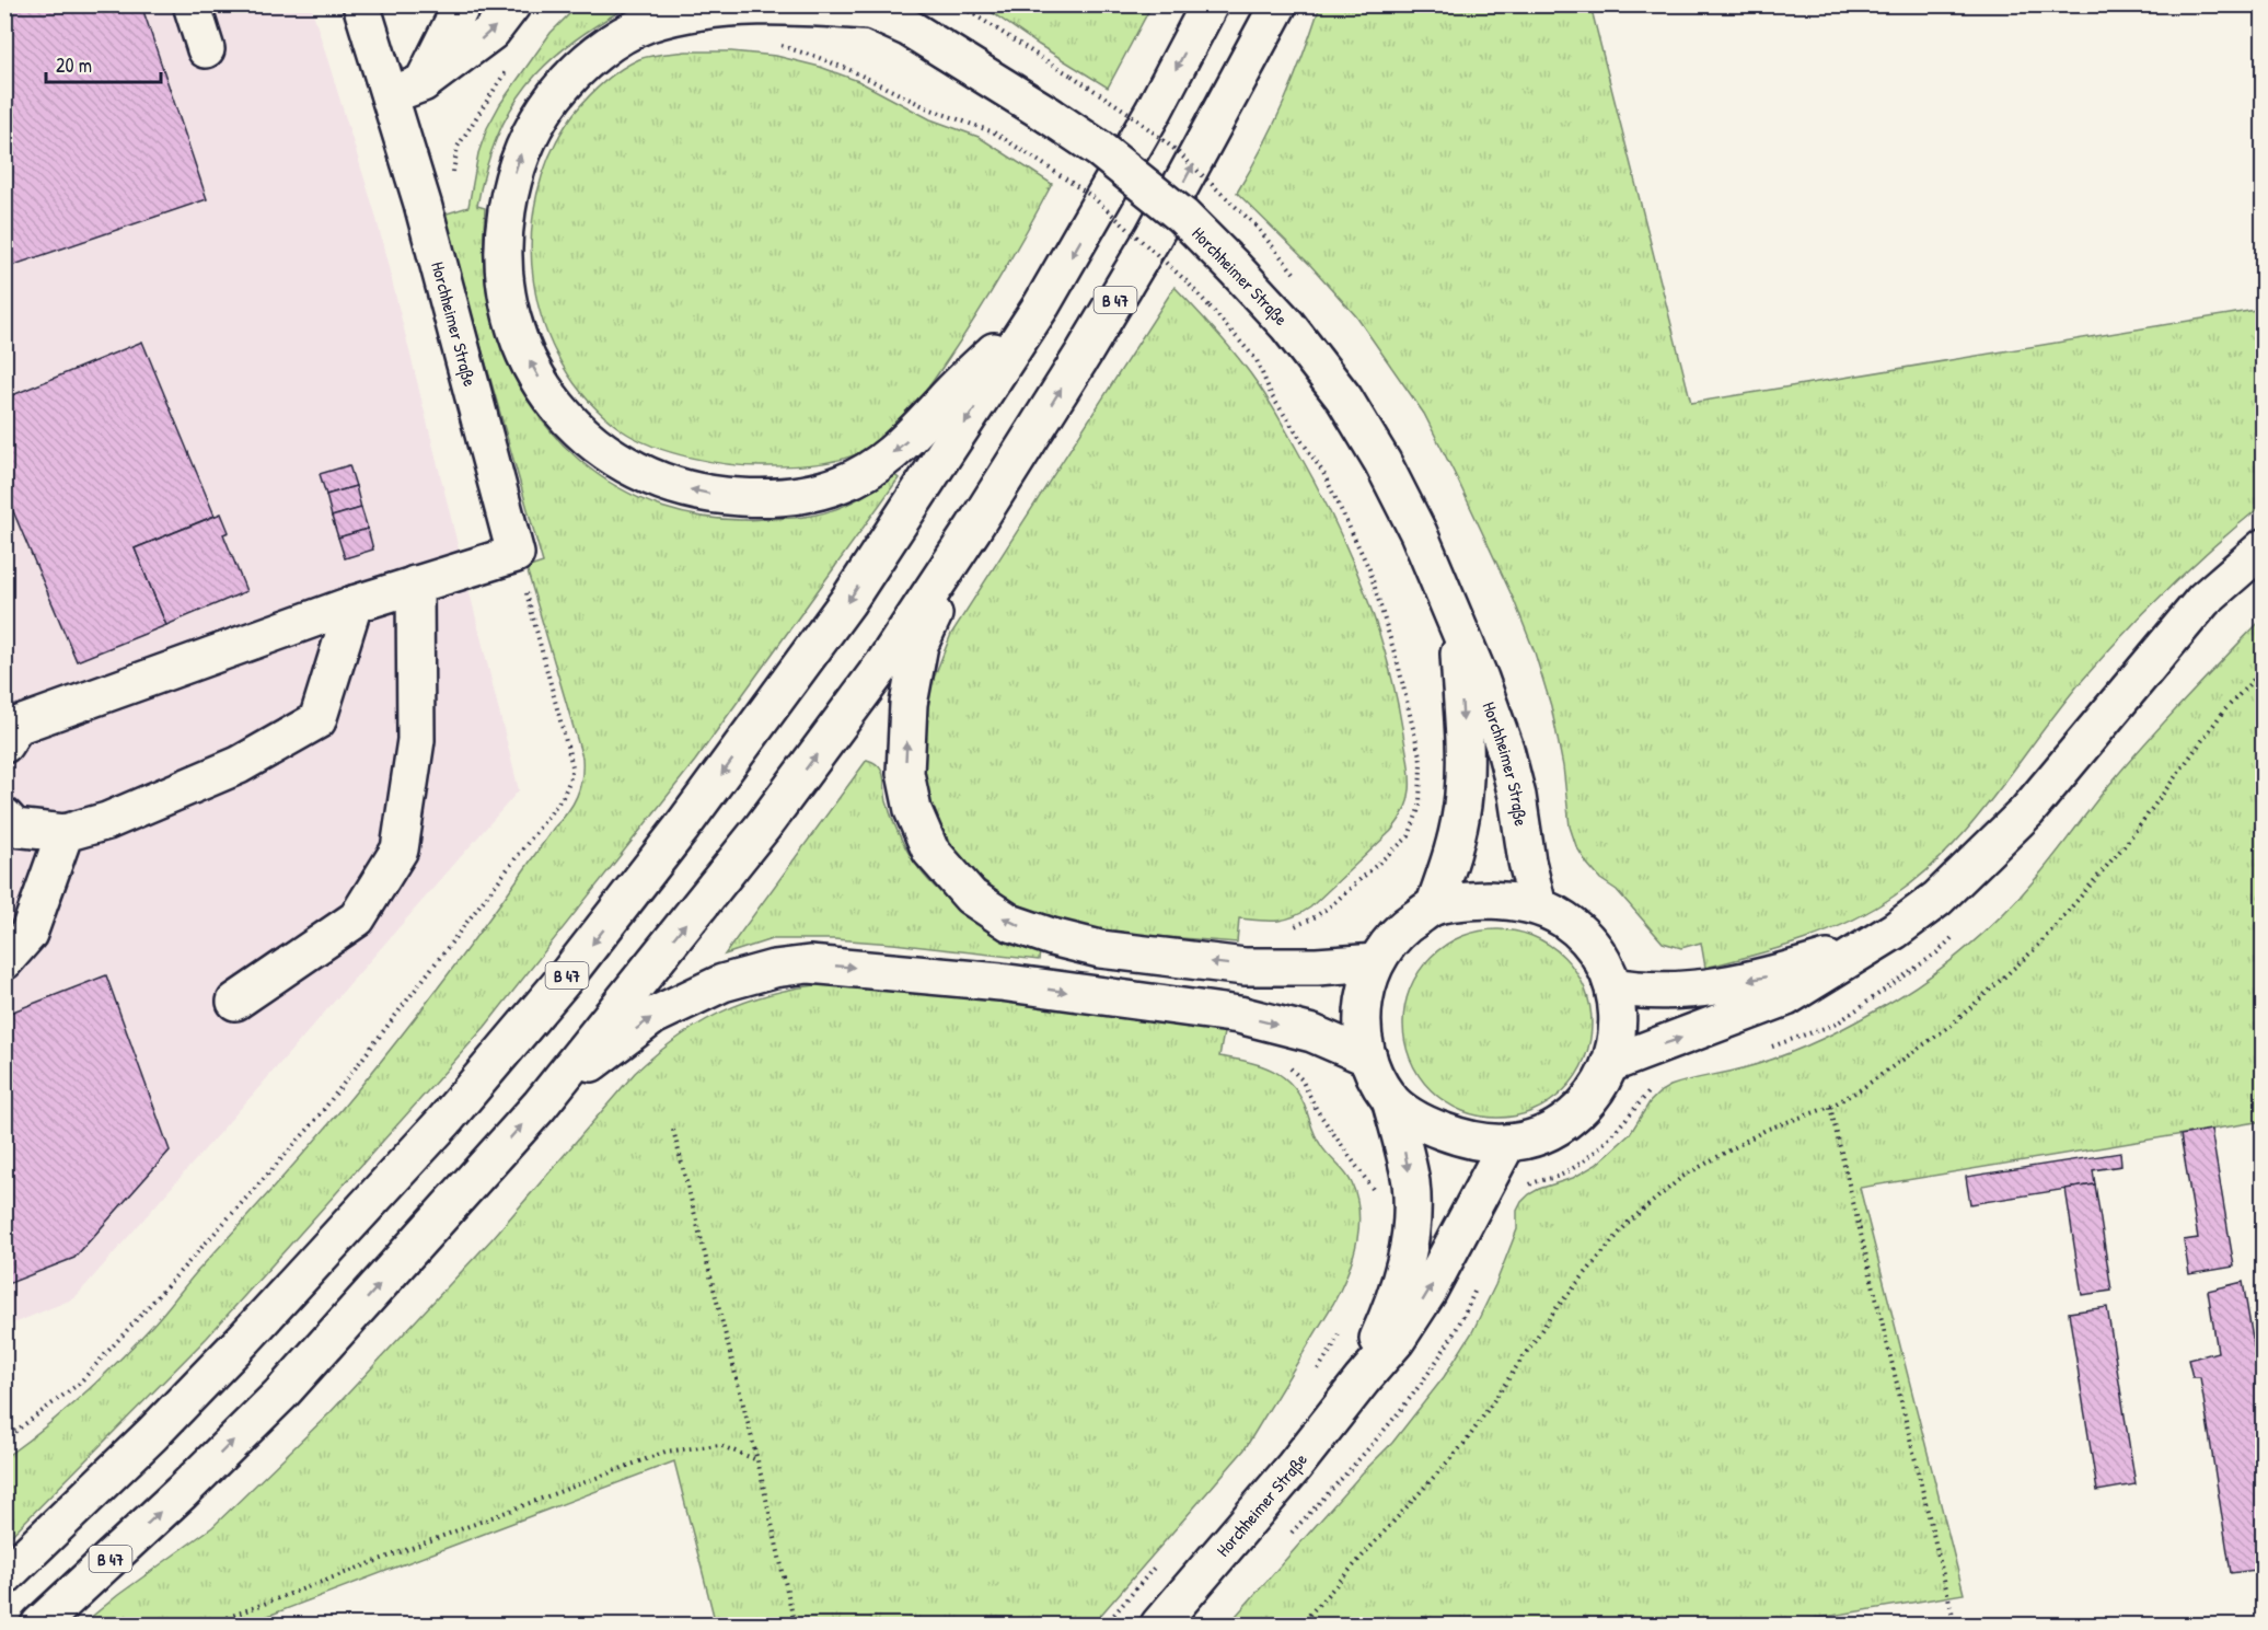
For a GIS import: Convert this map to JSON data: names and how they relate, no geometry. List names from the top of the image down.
{
  "streets": {
    "main road": ["Horchheimer Straße", "B 47"]
  },
  "scale_bar": "20 m"
}
